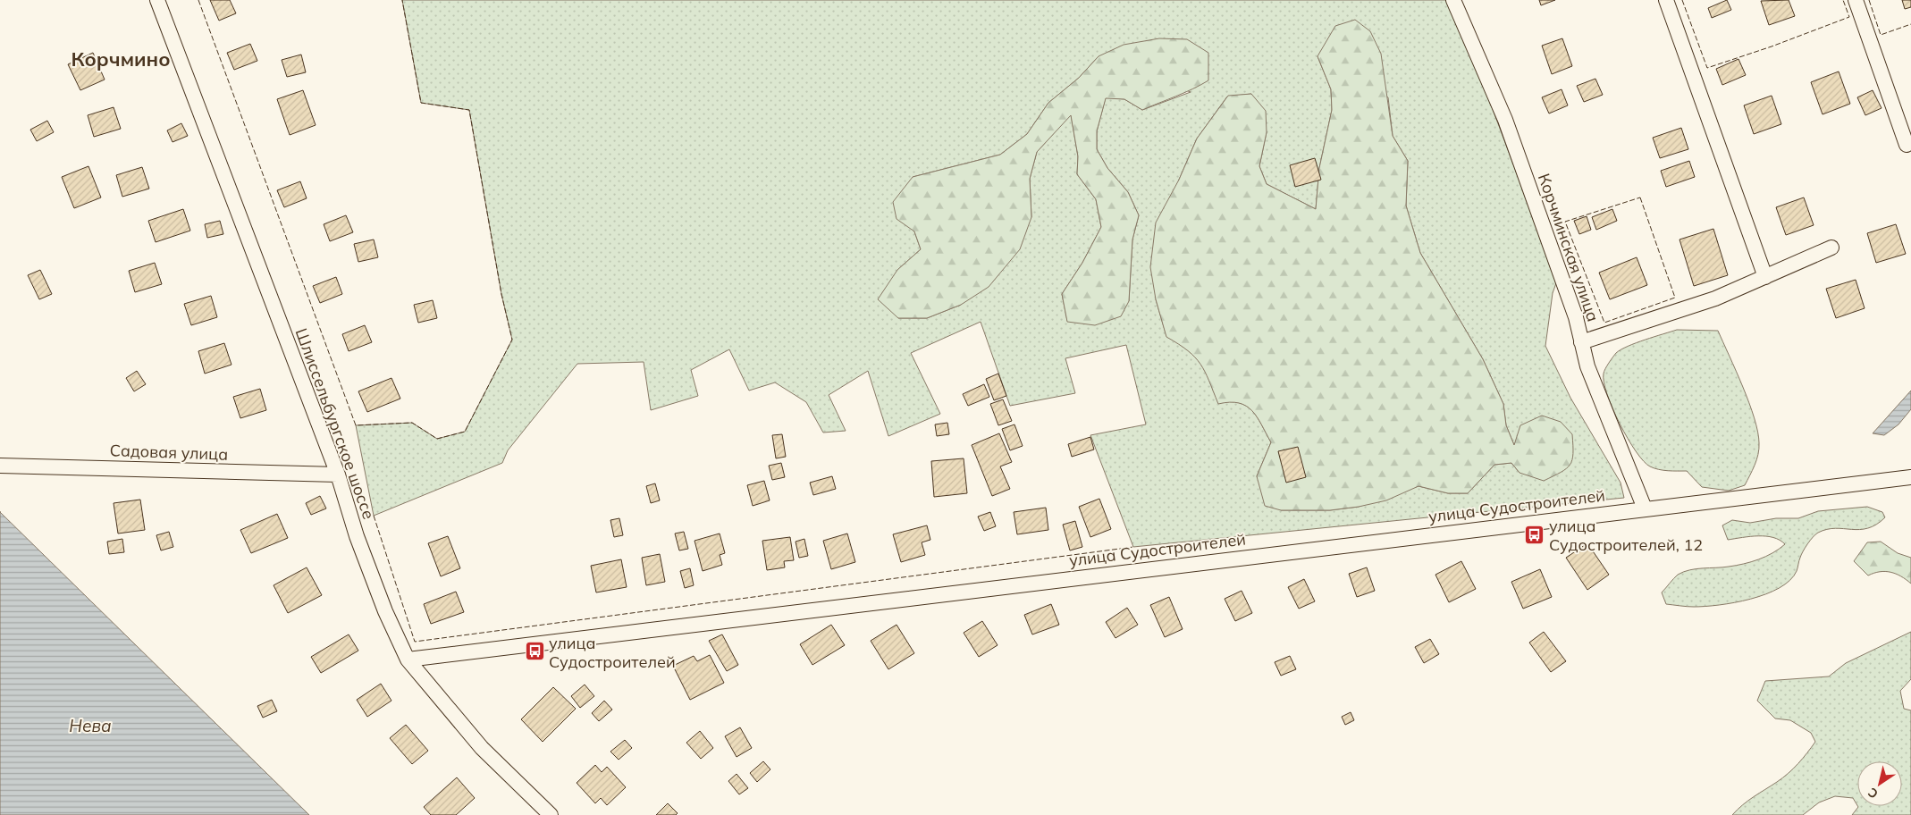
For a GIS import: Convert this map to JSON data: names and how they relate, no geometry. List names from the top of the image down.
{
  "streets": {
    "street": [
      "Корчминская улица",
      "Шлиссельбургское шоссе",
      "Садовая улица",
      "улица Судостроителей"
    ]
  },
  "crossings": [
    ["Корчминская улица", "улица Судостроителей"],
    ["Шлиссельбургское шоссе", "Садовая улица"],
    ["Шлиссельбургское шоссе", "улица Судостроителей"]
  ],
  "districts": ["Корчмино"],
  "water": ["Нева"],
  "places": {
    "bus stop": ["улица Судостроителей, 12", "улица Судостроителей"]
  },
  "north": "bottom left"
}
